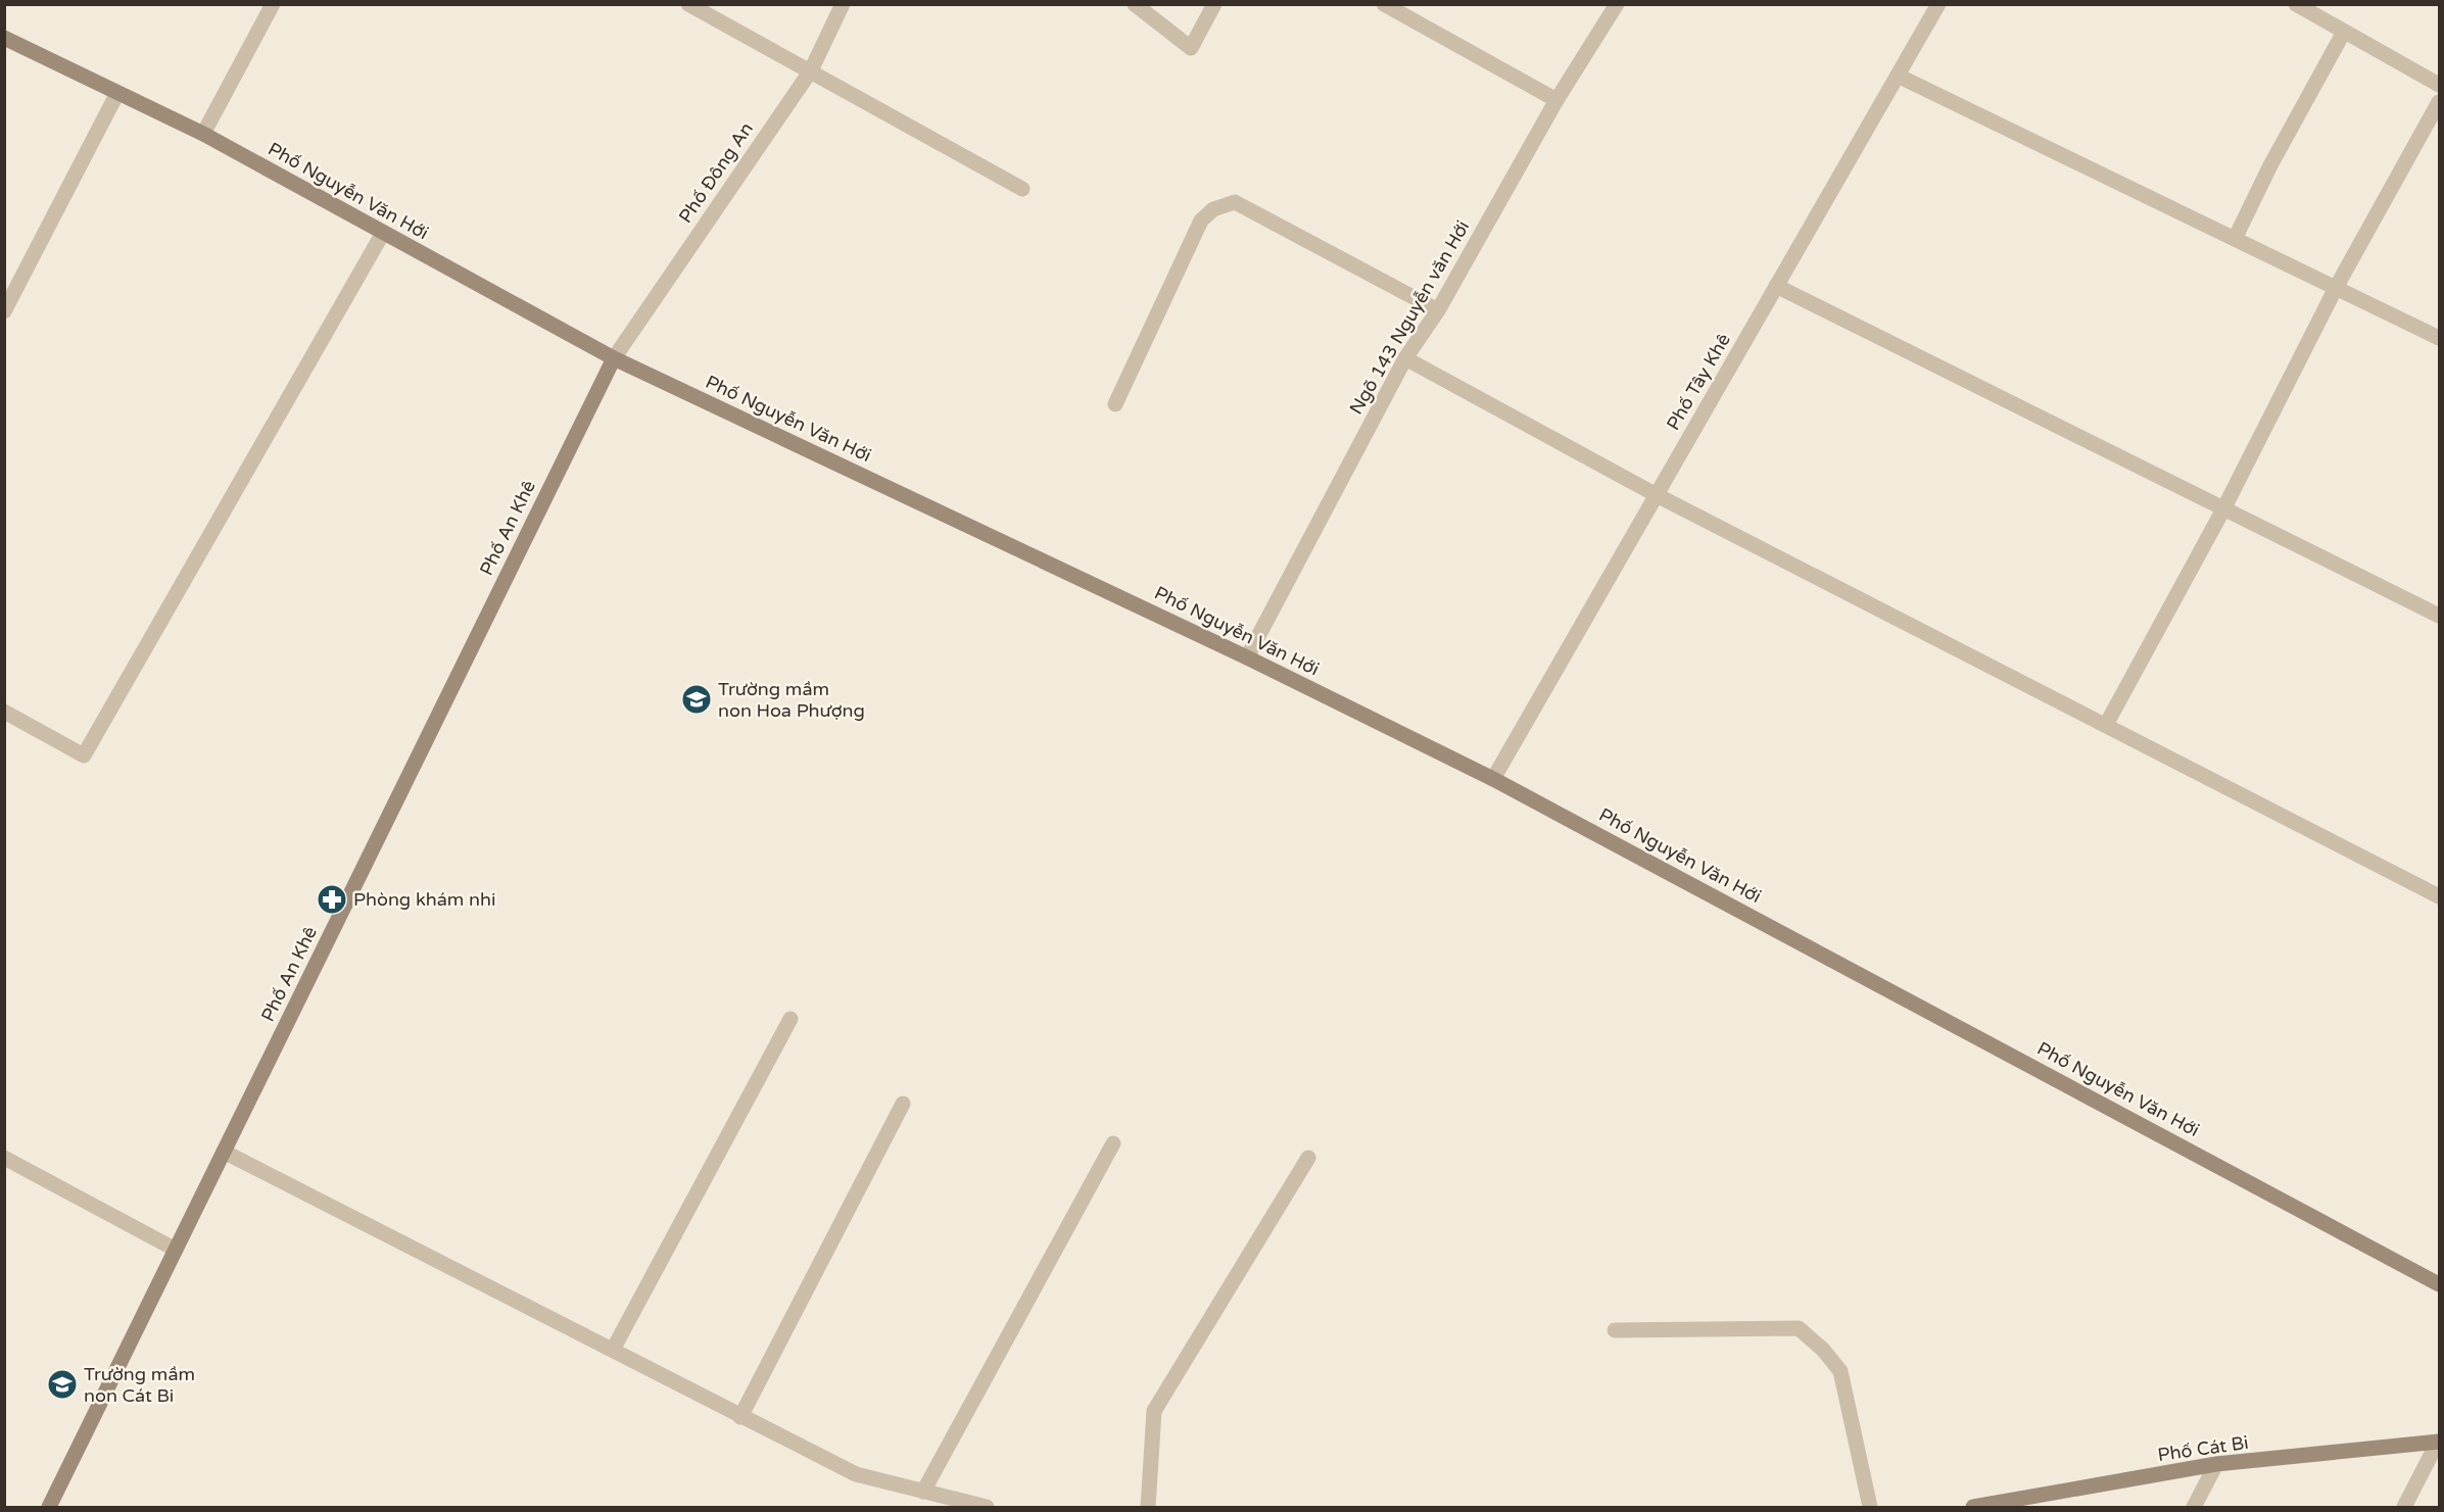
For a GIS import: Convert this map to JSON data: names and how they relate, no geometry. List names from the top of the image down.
{
  "streets": {
    "street": [
      "Phố Đông An",
      "Phố Nguyễn Văn Hới",
      "Ngõ 143 Nguyễn văn Hới",
      "Phố Tây Khê",
      "Phố An Khê",
      "Phố Cát Bi"
    ]
  },
  "crossings": [
    ["Phố Đông An", "Phố Nguyễn Văn Hới"],
    ["Phố Đông An", "Phố An Khê"],
    ["Phố Nguyễn Văn Hới", "Ngõ 143 Nguyễn văn Hới"],
    ["Phố Nguyễn Văn Hới", "Phố Tây Khê"],
    ["Phố Nguyễn Văn Hới", "Phố An Khê"]
  ],
  "places": {
    "school or university": ["Trường mầm non Hoa Phượng", "Trường mầm non Cát Bi"],
    "pharmacy": ["Phòng khám nhi"]
  }
}
